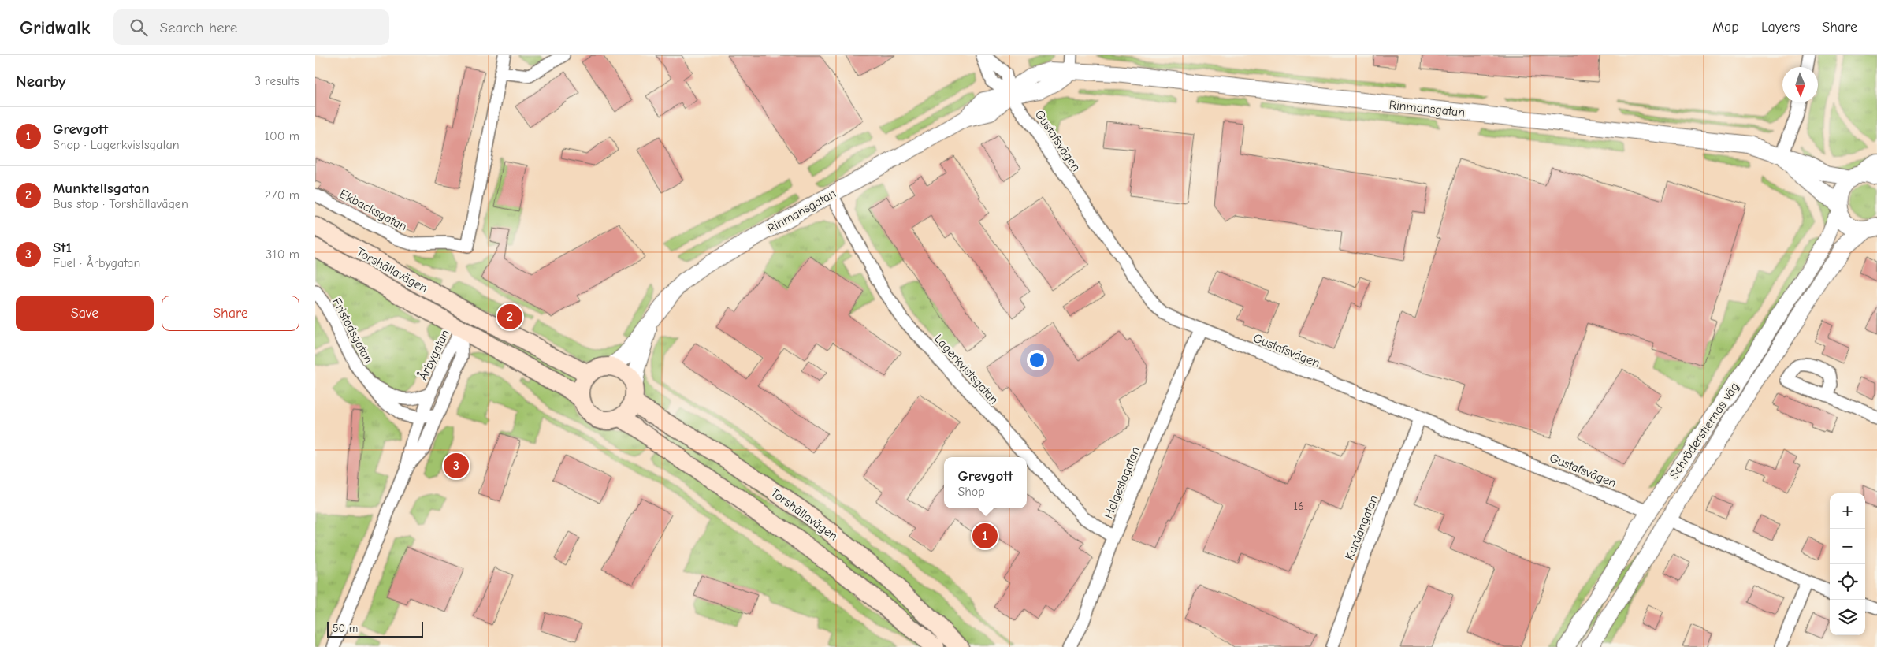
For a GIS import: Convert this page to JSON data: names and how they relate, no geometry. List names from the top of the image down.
{
  "streets": {
    "main road": ["Torshällavägen"],
    "street": [
      "Rinmansgatan",
      "Gustafsvägen",
      "Ekbacksgatan",
      "Fristadsgatan",
      "Årbygatan",
      "Lagerkvistsgatan",
      "Schröderstiernas väg",
      "Helgestagatan",
      "Kardangatan"
    ]
  },
  "crossings": [
    ["Rinmansgatan", "Gustafsvägen"],
    ["Rinmansgatan", "Torshällavägen"],
    ["Rinmansgatan", "Lagerkvistsgatan"],
    ["Rinmansgatan", "Schröderstiernas väg"],
    ["Gustafsvägen", "Schröderstiernas väg"],
    ["Gustafsvägen", "Helgestagatan"],
    ["Gustafsvägen", "Kardangatan"],
    ["Fristadsgatan", "Årbygatan"],
    ["Lagerkvistsgatan", "Helgestagatan"]
  ],
  "house_numbers": ["16"],
  "scale_bar": "50 m",
  "north": "bottom",
  "page": {
    "header": "Gridwalk",
    "search": "Search here",
    "nav": ["Map", "Layers", "Share"],
    "heading": ["Nearby", "3 results"],
    "list": [
      {
        "mark": "1",
        "name": "Grevgott",
        "note": "Shop · Lagerkvistsgatan",
        "value": "100 m"
      },
      {
        "mark": "2",
        "name": "Munktellsgatan",
        "note": "Bus stop · Torshällavägen",
        "value": "270 m"
      },
      {
        "mark": "3",
        "name": "St1",
        "note": "Fuel · Årbygatan",
        "value": "310 m"
      }
    ],
    "buttons": ["Save", "Share"],
    "pins": ["2", "3", "1"],
    "popup": ["Grevgott", "Shop"],
    "map_buttons": ["+", "−"],
    "scale": "50 m"
  }
}
